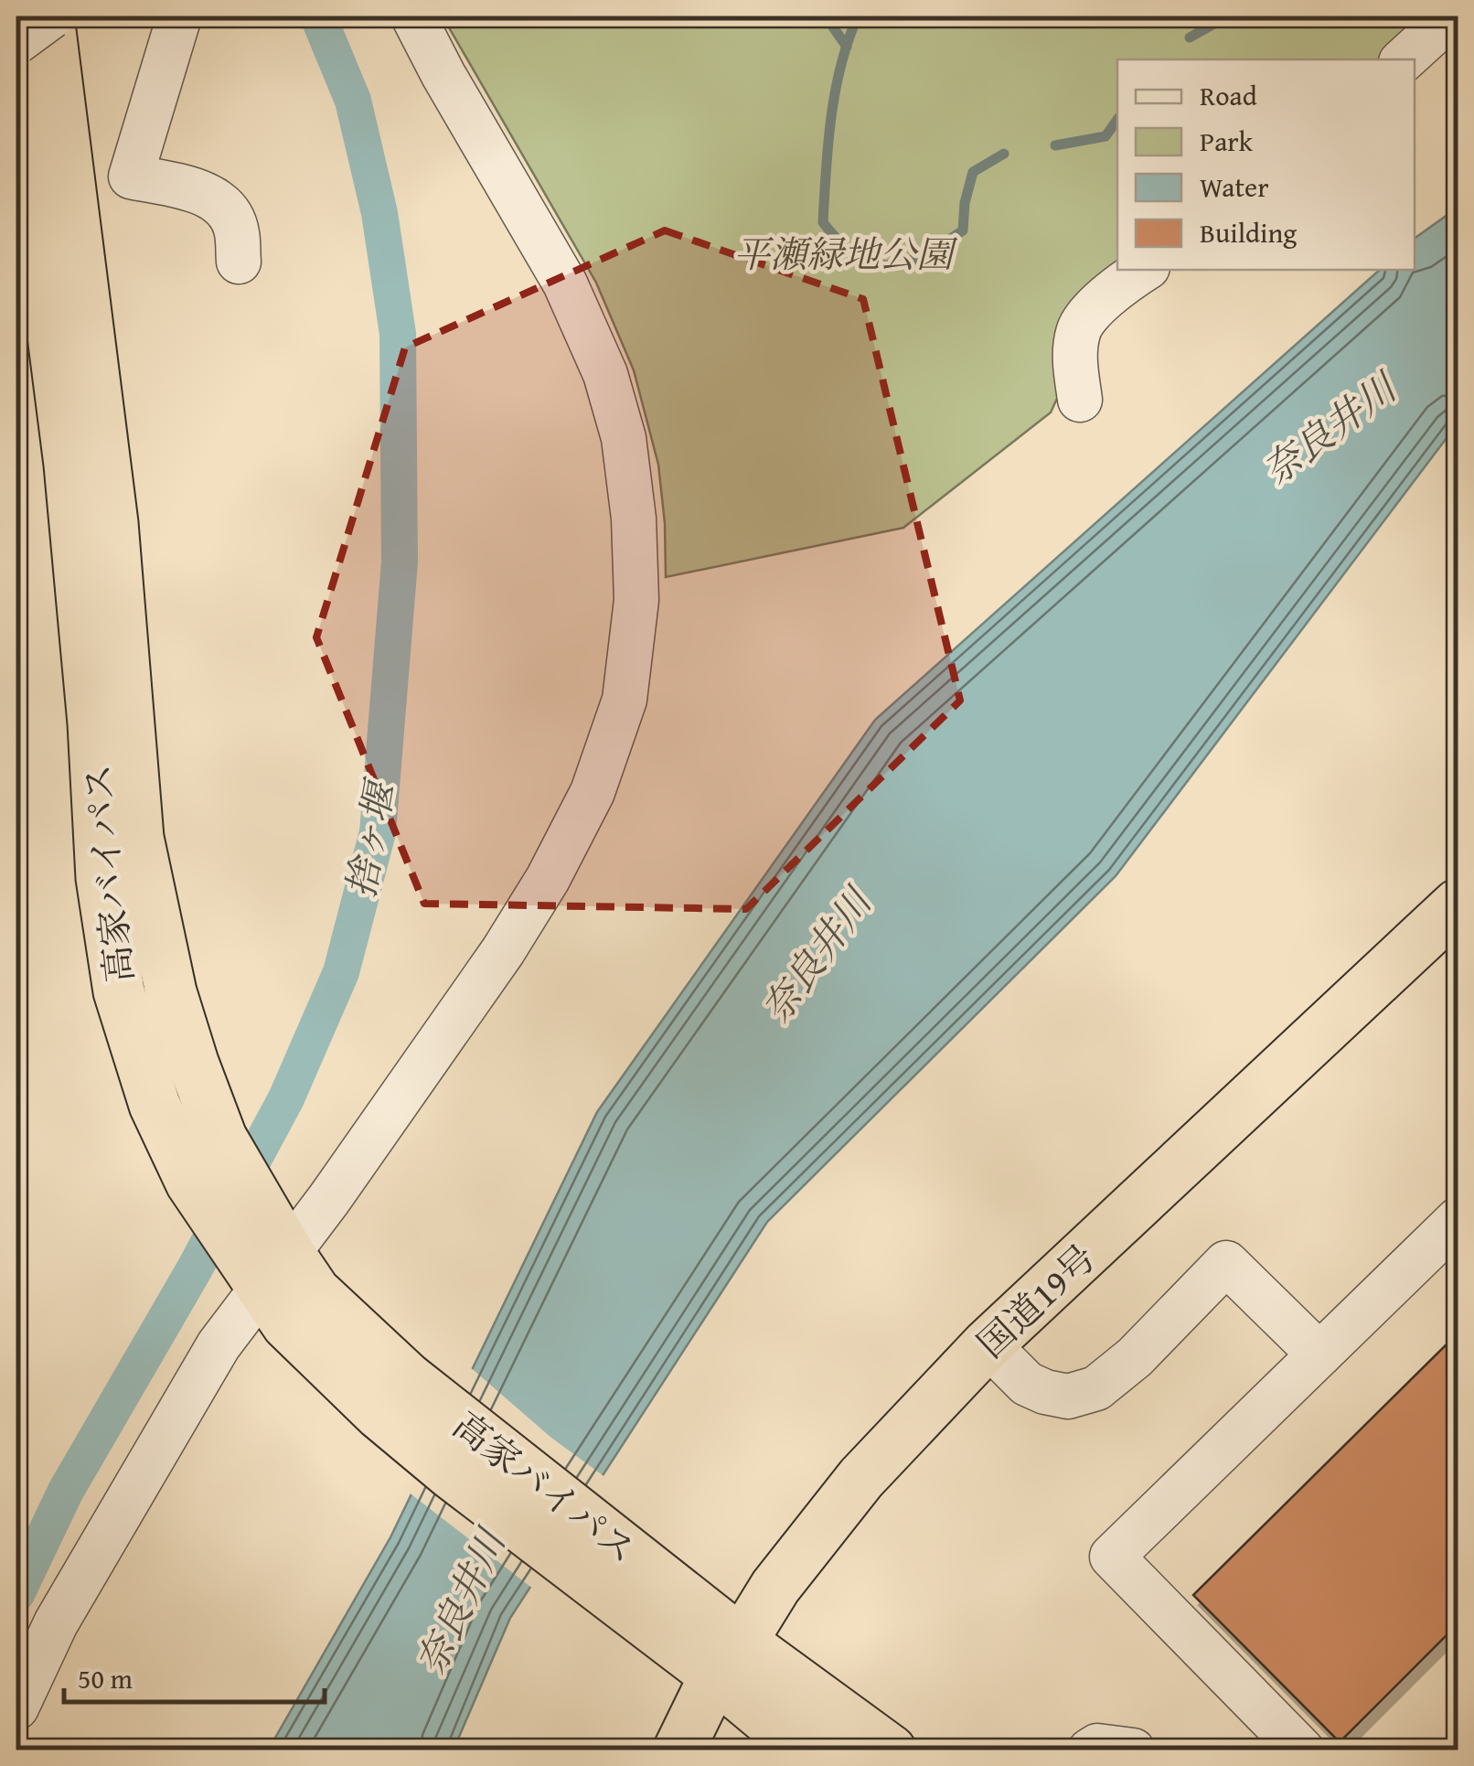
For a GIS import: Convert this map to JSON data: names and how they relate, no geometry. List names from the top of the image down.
{
  "streets": {
    "highway": ["高家バイパス", "国道19号"]
  },
  "crossings": [
    ["高家バイパス", "国道19号"]
  ],
  "water": ["奈良井川", "捨ヶ堰"],
  "parks": ["平瀬緑地公園"],
  "legend": [
    "Road",
    "Park",
    "Water",
    "Building"
  ],
  "scale_bar": "50 m"
}
